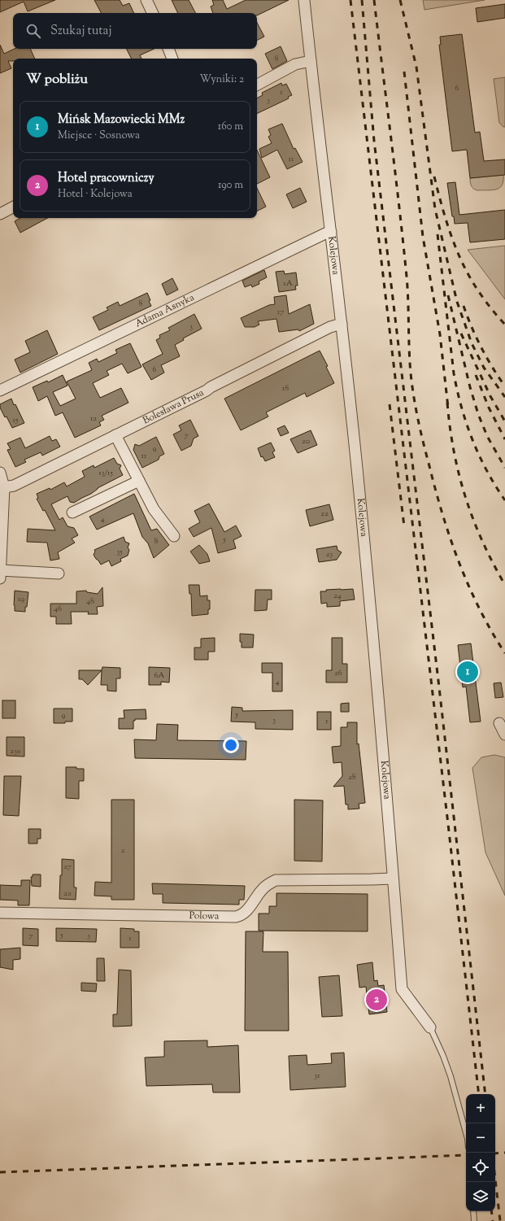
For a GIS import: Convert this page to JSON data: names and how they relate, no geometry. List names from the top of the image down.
{
  "streets": {
    "street": [
      "Kolejowa",
      "Adama Asnyka",
      "Bolesława Prusa",
      "Polowa"
    ]
  },
  "crossings": [
    ["Kolejowa", "Adama Asnyka"],
    ["Kolejowa", "Bolesława Prusa"],
    ["Kolejowa", "Polowa"]
  ],
  "house_numbers": [
    "8",
    "6",
    "1",
    "3",
    "11",
    "1A",
    "8",
    "17",
    "3",
    "6",
    "18",
    "12",
    "15",
    "7",
    "20",
    "9",
    "11",
    "13/15",
    "22",
    "4",
    "5",
    "8",
    "35",
    "23",
    "24",
    "19",
    "48",
    "46",
    "26",
    "6A",
    "4",
    "5",
    "9",
    "3",
    "1",
    "23e",
    "28",
    "2",
    "27",
    "2a",
    "5",
    "7",
    "3",
    "1",
    "31"
  ],
  "page": {
    "search": "Szukaj tutaj",
    "heading": ["W pobliżu", "Wyniki: 2"],
    "list": [
      {
        "mark": "1",
        "name": "Mińsk Mazowiecki MMz",
        "note": "Miejsce · Sosnowa",
        "value": "160 m"
      },
      {
        "mark": "2",
        "name": "Hotel pracowniczy",
        "note": "Hotel · Kolejowa",
        "value": "190 m"
      }
    ],
    "pins": ["1", "2"],
    "map_buttons": ["+", "−"]
  }
}
